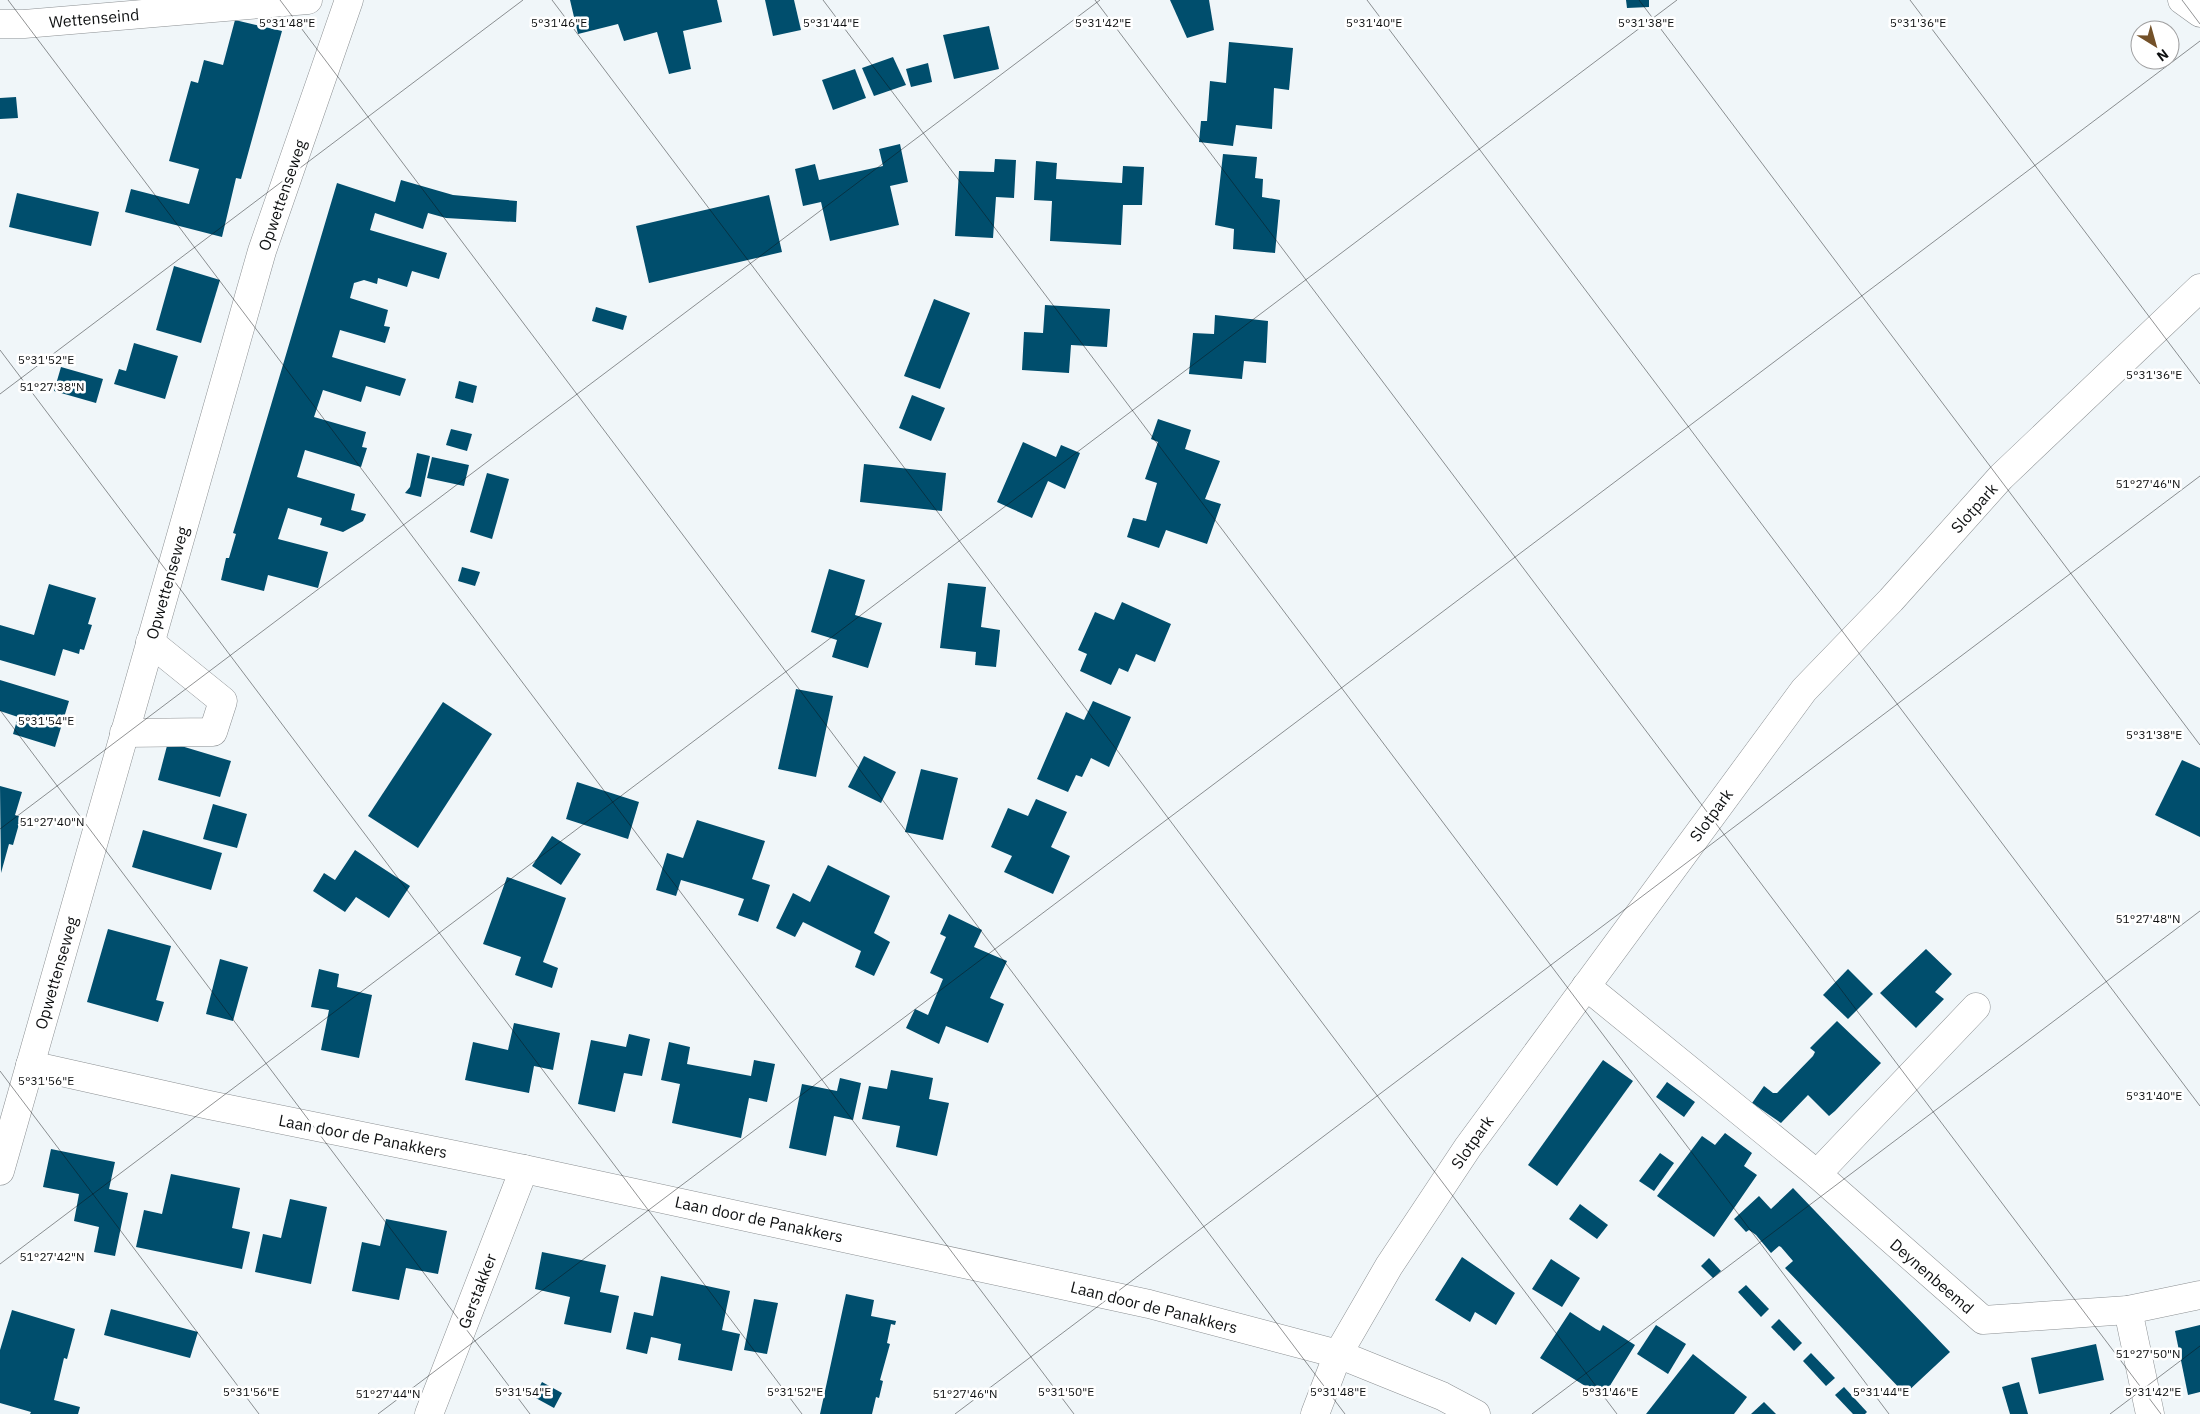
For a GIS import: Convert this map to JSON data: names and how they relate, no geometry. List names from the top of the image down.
{
  "streets": {
    "street": [
      "Wettenseind",
      "Opwettenseweg",
      "Slotpark",
      "Laan door de Panakkers",
      "Deynenbeemd",
      "Gerstakker"
    ]
  },
  "crossings": [
    ["Opwettenseweg", "Laan door de Panakkers"],
    ["Slotpark", "Laan door de Panakkers"],
    ["Slotpark", "Deynenbeemd"],
    ["Laan door de Panakkers", "Gerstakker"]
  ],
  "north": "bottom right",
  "coordinates": [
    "5°31'48\"E",
    "5°31'46\"E",
    "5°31'44\"E",
    "5°31'42\"E",
    "5°31'40\"E",
    "5°31'36\"E",
    "5°31'38\"E",
    "5°31'52\"E",
    "51°27'38\"N",
    "51°27'46\"N",
    "5°31'54\"E",
    "51°27'40\"N",
    "51°27'48\"N",
    "5°31'56\"E",
    "51°27'42\"N",
    "51°27'50\"N",
    "5°31'50\"E",
    "51°27'44\"N"
  ]
}
